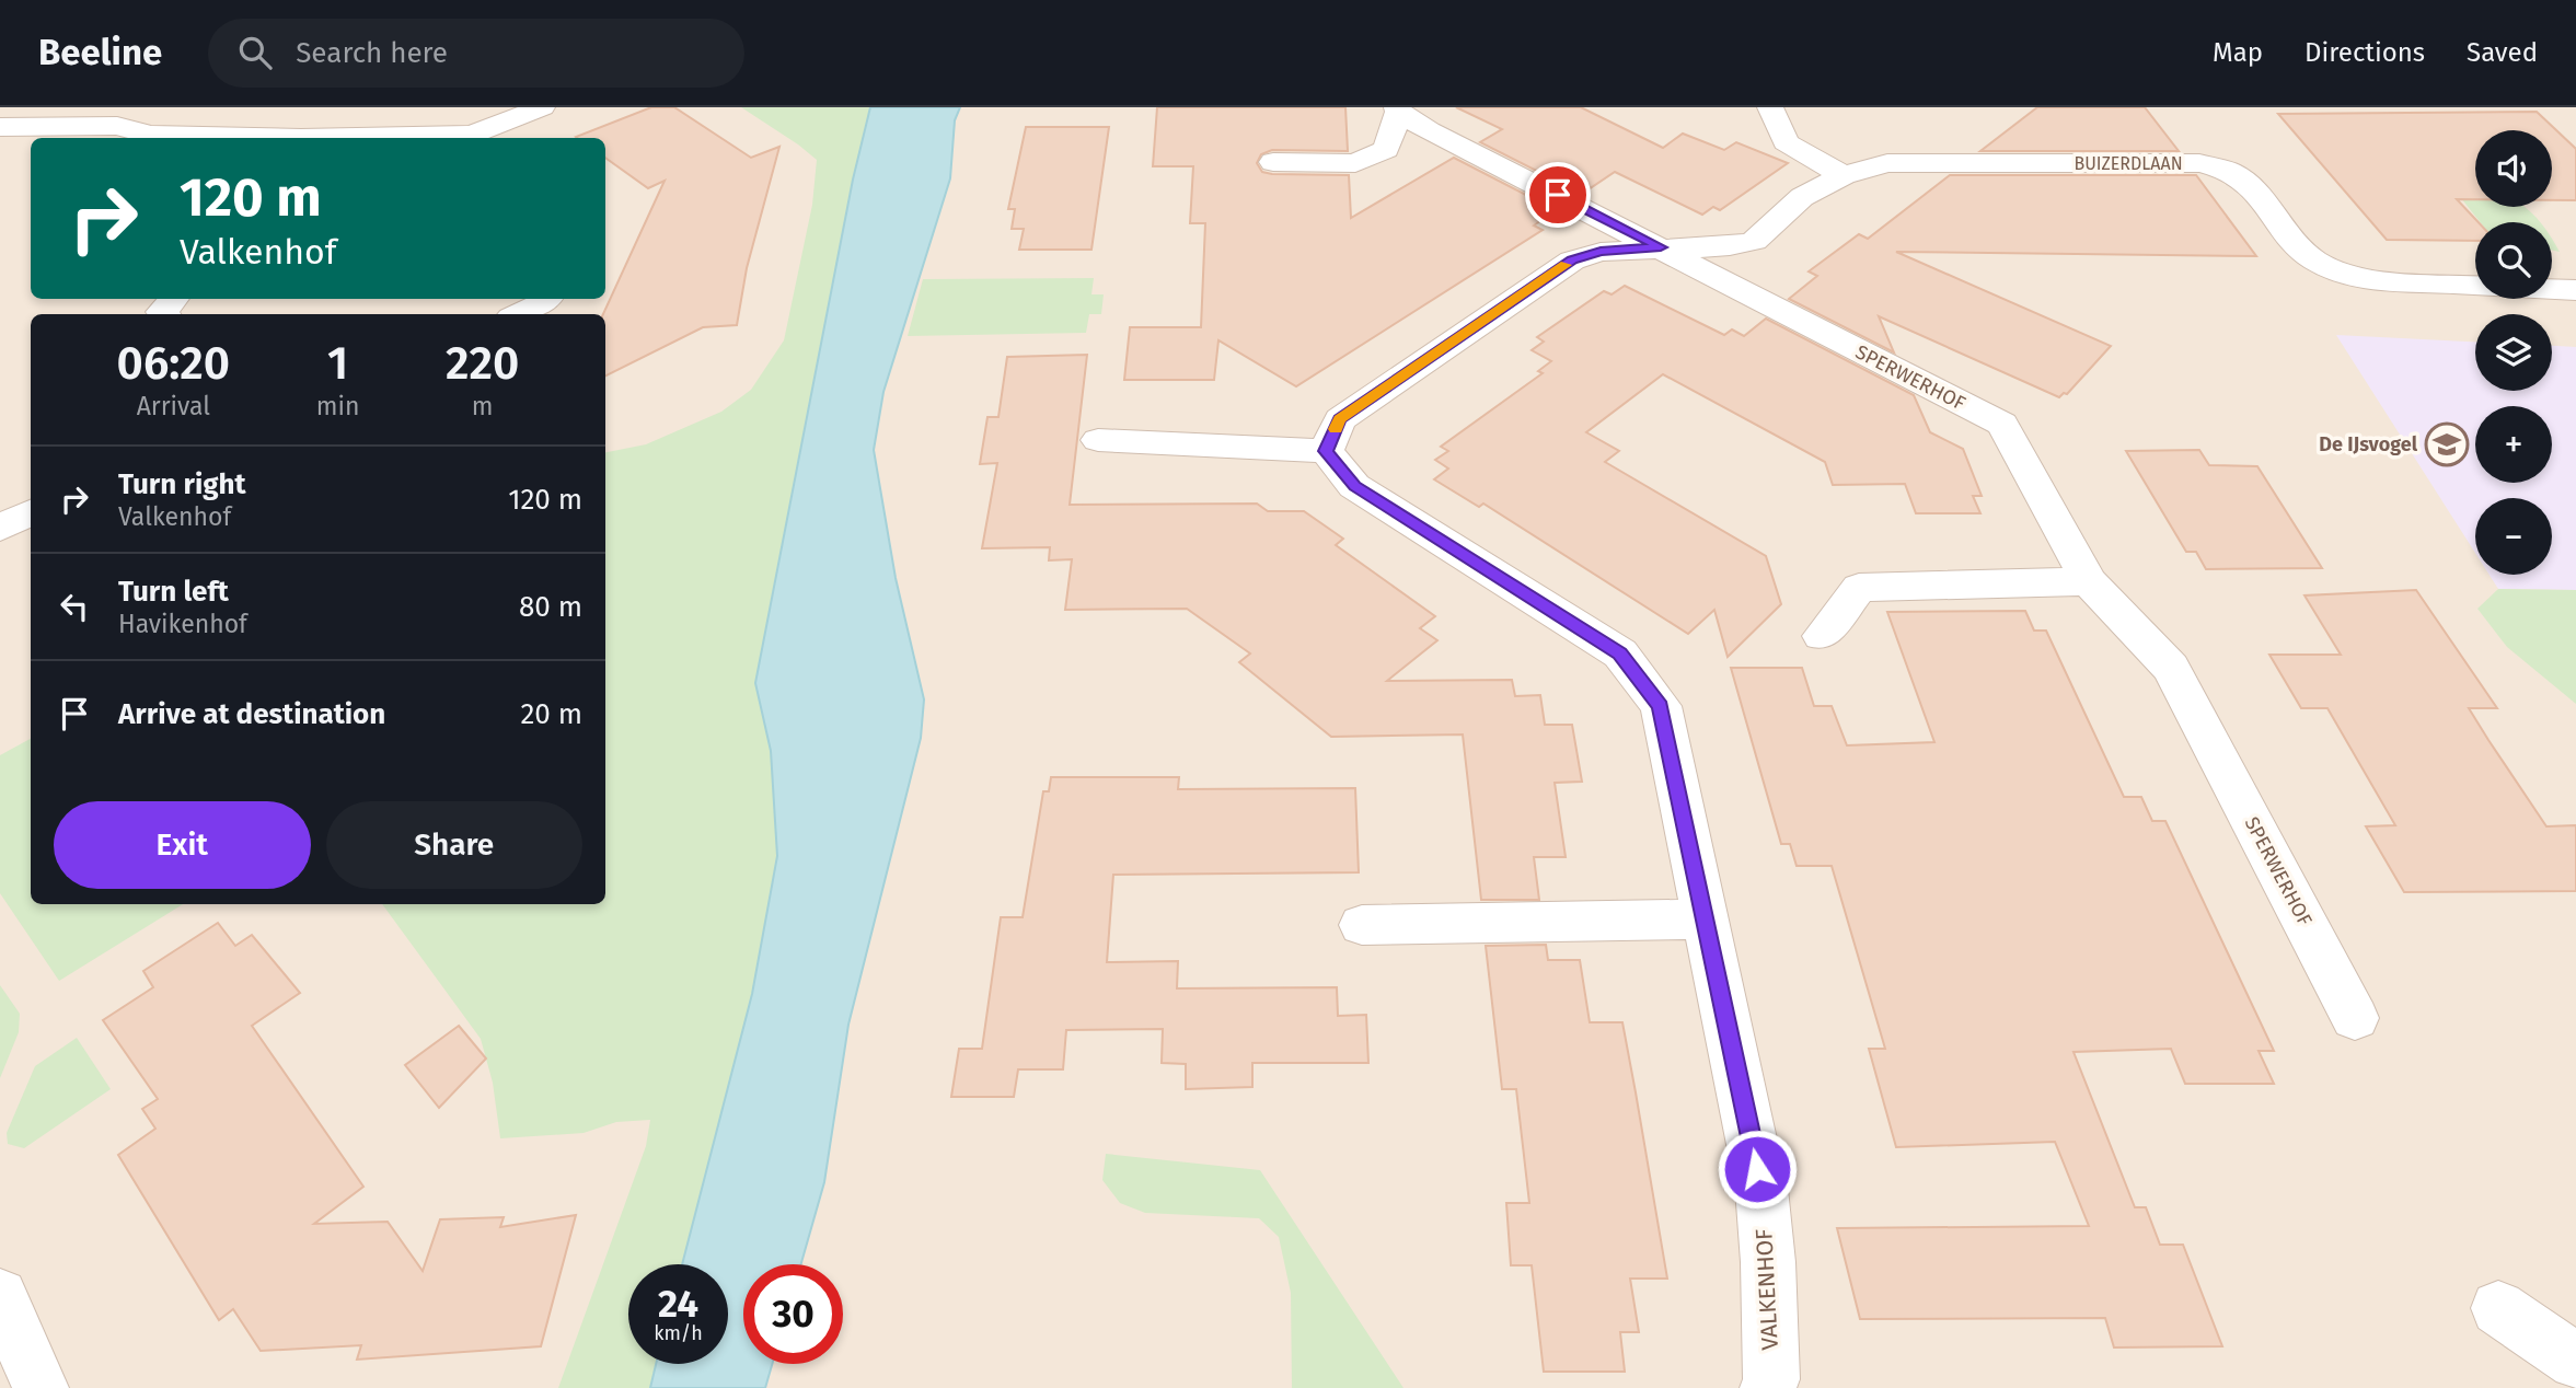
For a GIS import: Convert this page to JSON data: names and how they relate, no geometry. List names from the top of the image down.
{
  "streets": {
    "street": ["BUIZERDLAAN", "SPERWERHOF", "VALKENHOF"]
  },
  "crossings": [
    ["BUIZERDLAAN", "SPERWERHOF"]
  ],
  "places": {
    "school or university": ["De IJsvogel"]
  },
  "page": {
    "header": "Beeline",
    "search": "Search here",
    "nav": ["Map", "Directions", "Saved"],
    "map_buttons": ["+", "−"],
    "turn": ["120 m", "Valkenhof"],
    "eta": [
      "06:20",
      "Arrival",
      "1",
      "min",
      "220",
      "m"
    ],
    "list": [
      {
        "name": "Turn right",
        "note": "Valkenhof",
        "value": "120 m"
      },
      {
        "name": "Turn left",
        "note": "Havikenhof",
        "value": "80 m"
      },
      {
        "name": "Arrive at destination",
        "value": "20 m"
      }
    ],
    "buttons": ["Exit", "Share"],
    "speed": "24 km/h",
    "limit": "30"
  }
}
